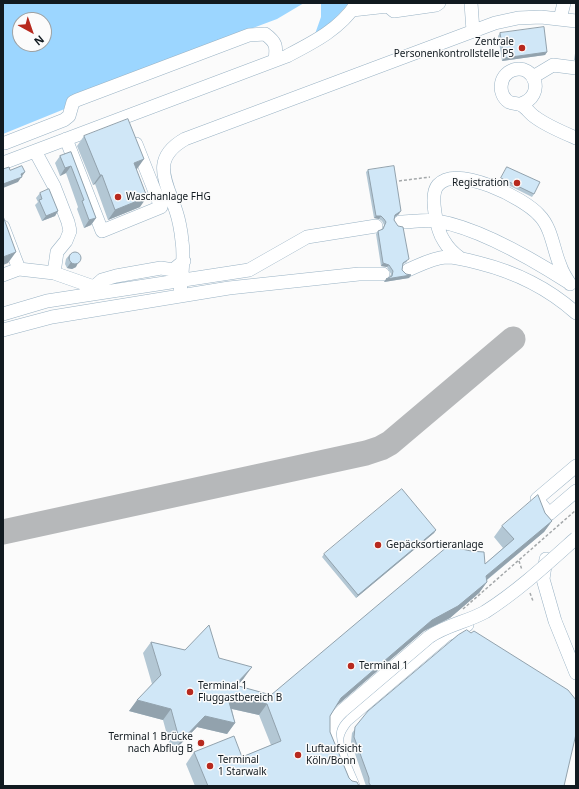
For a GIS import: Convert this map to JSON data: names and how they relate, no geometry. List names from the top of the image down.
{
  "places": [
    "Zentrale Personenkontrollstelle P5",
    "Registration",
    "Waschanlage FHG",
    "Gepäcksortieranlage",
    "Terminal 1",
    "Terminal 1 Fluggastbereich B",
    "Terminal 1 Brücke nach Abflug B",
    "Luftaufsicht Köln/Bonn",
    "Terminal 1 Starwalk"
  ],
  "north": "bottom right"
}
